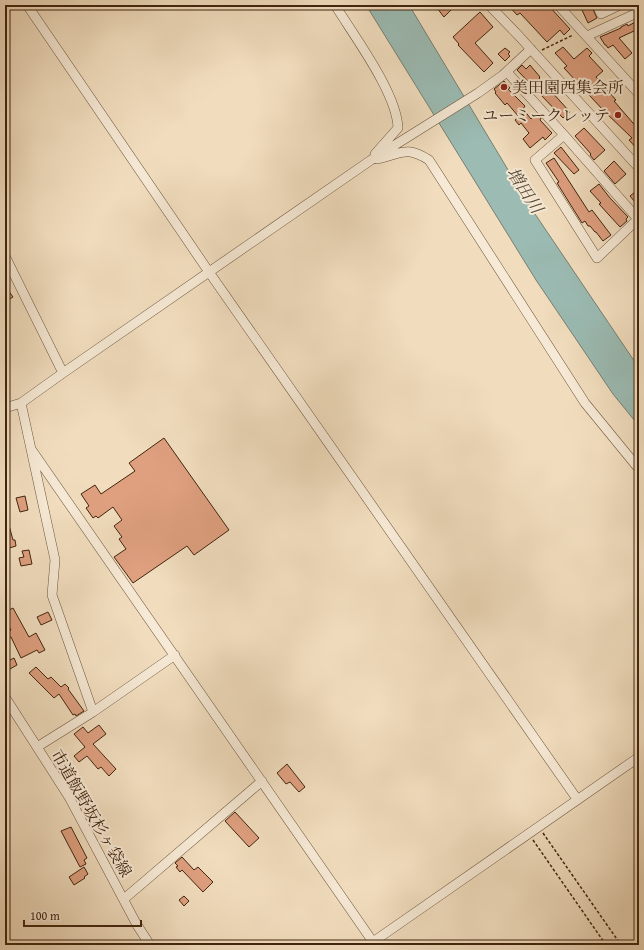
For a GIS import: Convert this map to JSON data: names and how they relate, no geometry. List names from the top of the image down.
{
  "streets": {
    "street": ["市道飯野坂杉ヶ袋線"]
  },
  "water": ["増田川"],
  "places": ["美田園西集会所", "ユーミークレッテ"],
  "scale_bar": "100 m"
}
